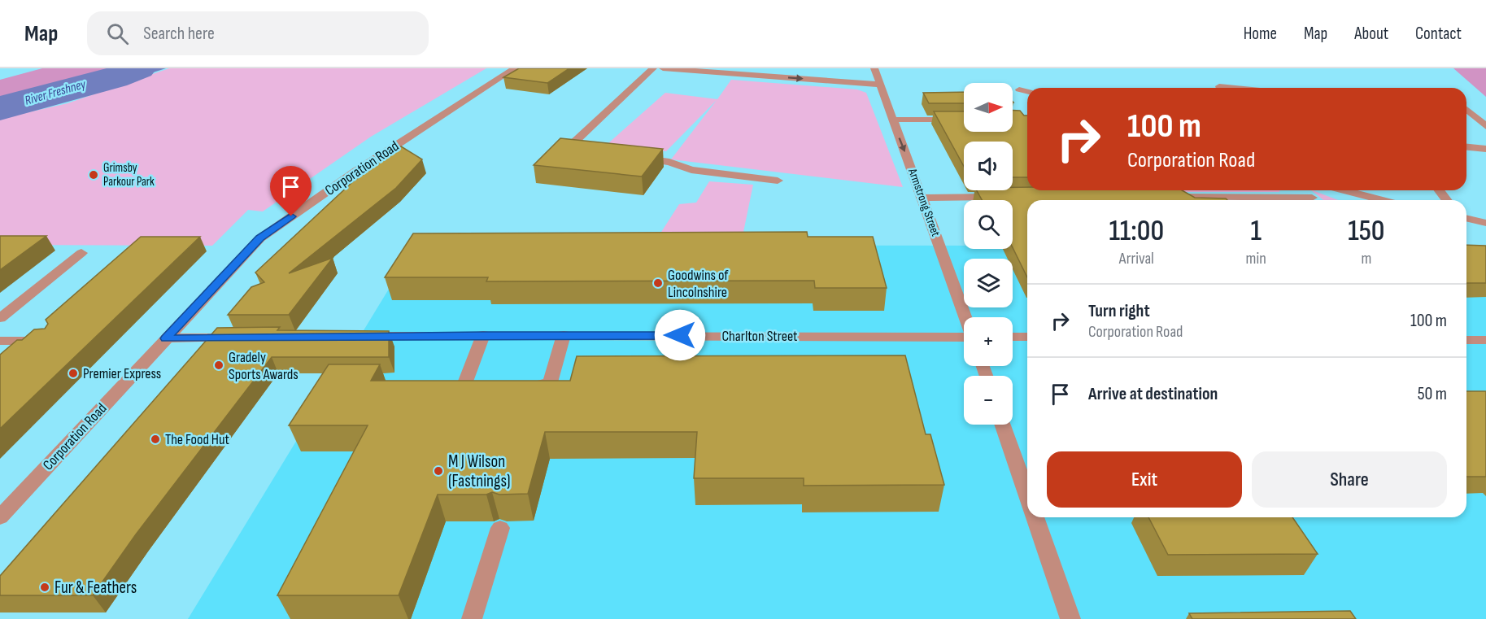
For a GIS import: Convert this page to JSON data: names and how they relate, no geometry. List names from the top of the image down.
{
  "streets": {
    "street": ["Corporation Road", "Armstrong Street", "Charlton Street"]
  },
  "water": ["River Freshney"],
  "places": [
    "Grimsby Parkour Park",
    "Goodwins of Lincolnshire",
    "Gradely Sports Awards",
    "Premier Express",
    "The Food Hut",
    "M J Wilson (Fastnings)",
    "Fur & Feathers"
  ],
  "north": "right",
  "page": {
    "header": "Map",
    "search": "Search here",
    "nav": [
      "Home",
      "Map",
      "About",
      "Contact"
    ],
    "map_buttons": ["+", "−"],
    "turn": ["100 m", "Corporation Road"],
    "eta": [
      "11:00",
      "Arrival",
      "1",
      "min",
      "150",
      "m"
    ],
    "list": [
      {
        "name": "Turn right",
        "note": "Corporation Road",
        "value": "100 m"
      },
      {
        "name": "Arrive at destination",
        "value": "50 m"
      }
    ],
    "buttons": ["Exit", "Share"]
  }
}
